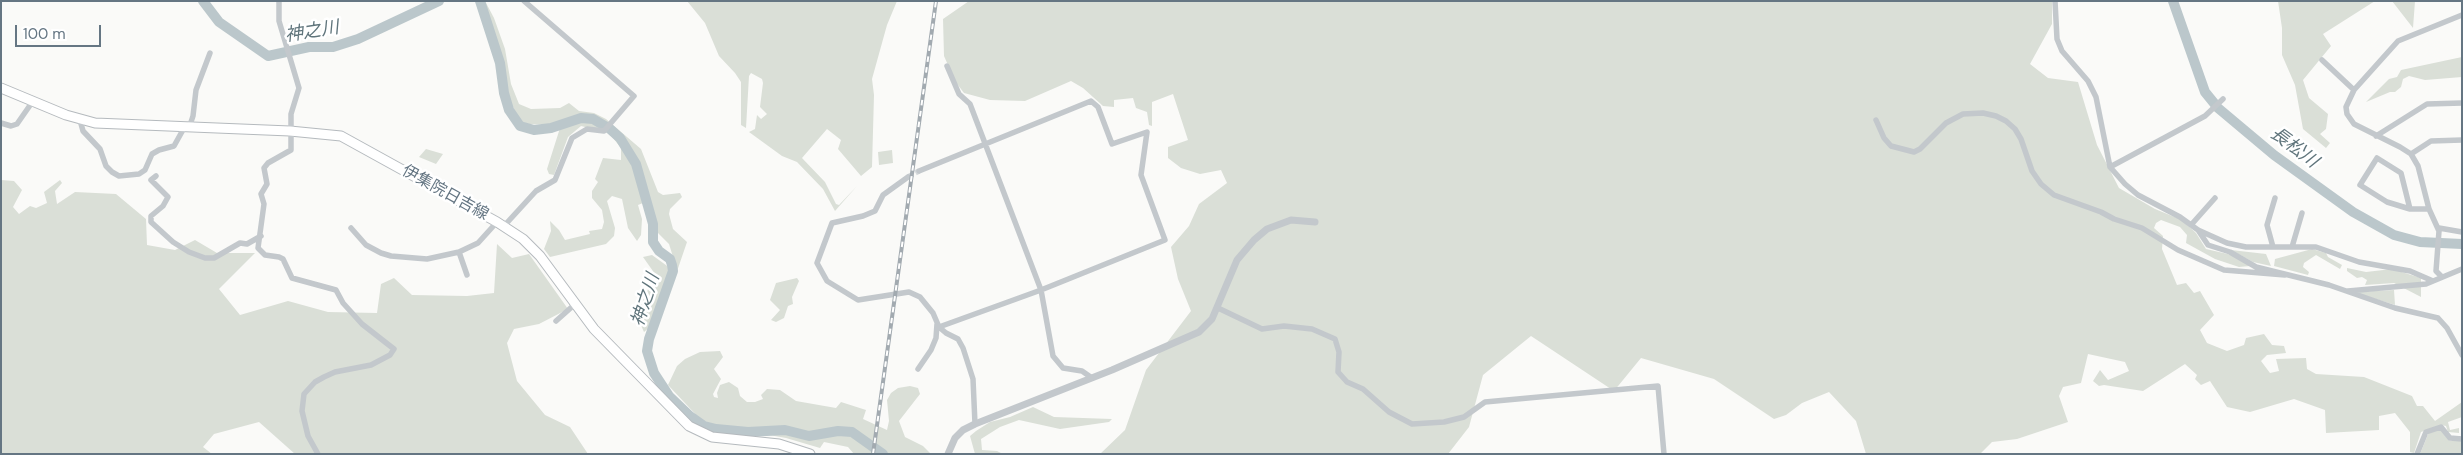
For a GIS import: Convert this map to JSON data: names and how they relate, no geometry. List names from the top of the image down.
{
  "streets": {
    "main road": ["伊集院日吉線"]
  },
  "water": ["神之川", "長松川"],
  "scale_bar": "100 m"
}
